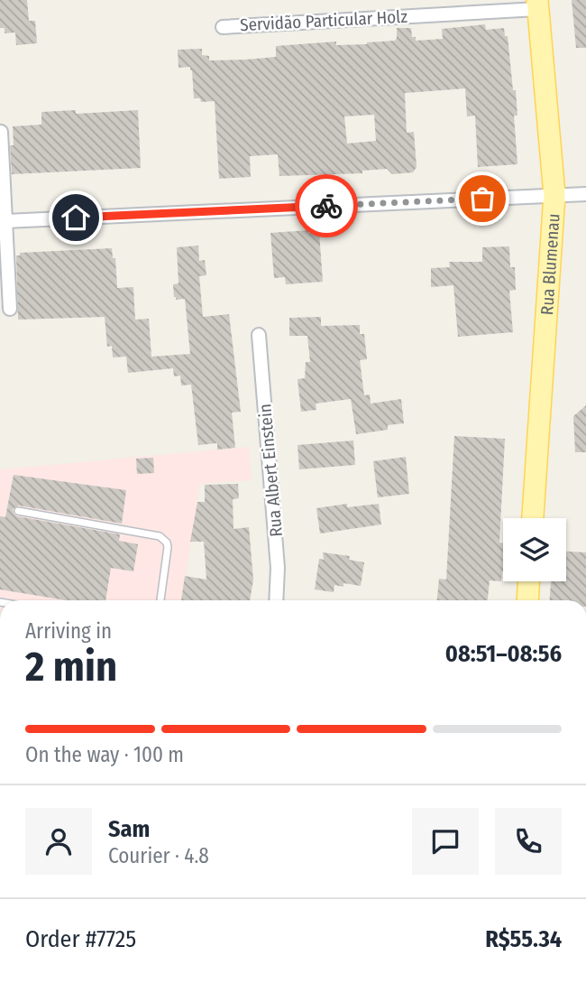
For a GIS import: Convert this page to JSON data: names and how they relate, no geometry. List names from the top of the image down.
{
  "streets": {
    "main road": ["Rua Blumenau"],
    "street": ["Servidão Particular Holz", "Rua Albert Einstein"]
  },
  "crossings": [
    ["Servidão Particular Holz", "Rua Blumenau"]
  ],
  "page": {
    "heading": ["2 min", "Arriving in", "08:51–08:56"],
    "panel": [
      "Sam",
      "Courier · 4.8",
      "Order #7725",
      "R$55.34"
    ],
    "bar": "On the way · 100 m"
  }
}
